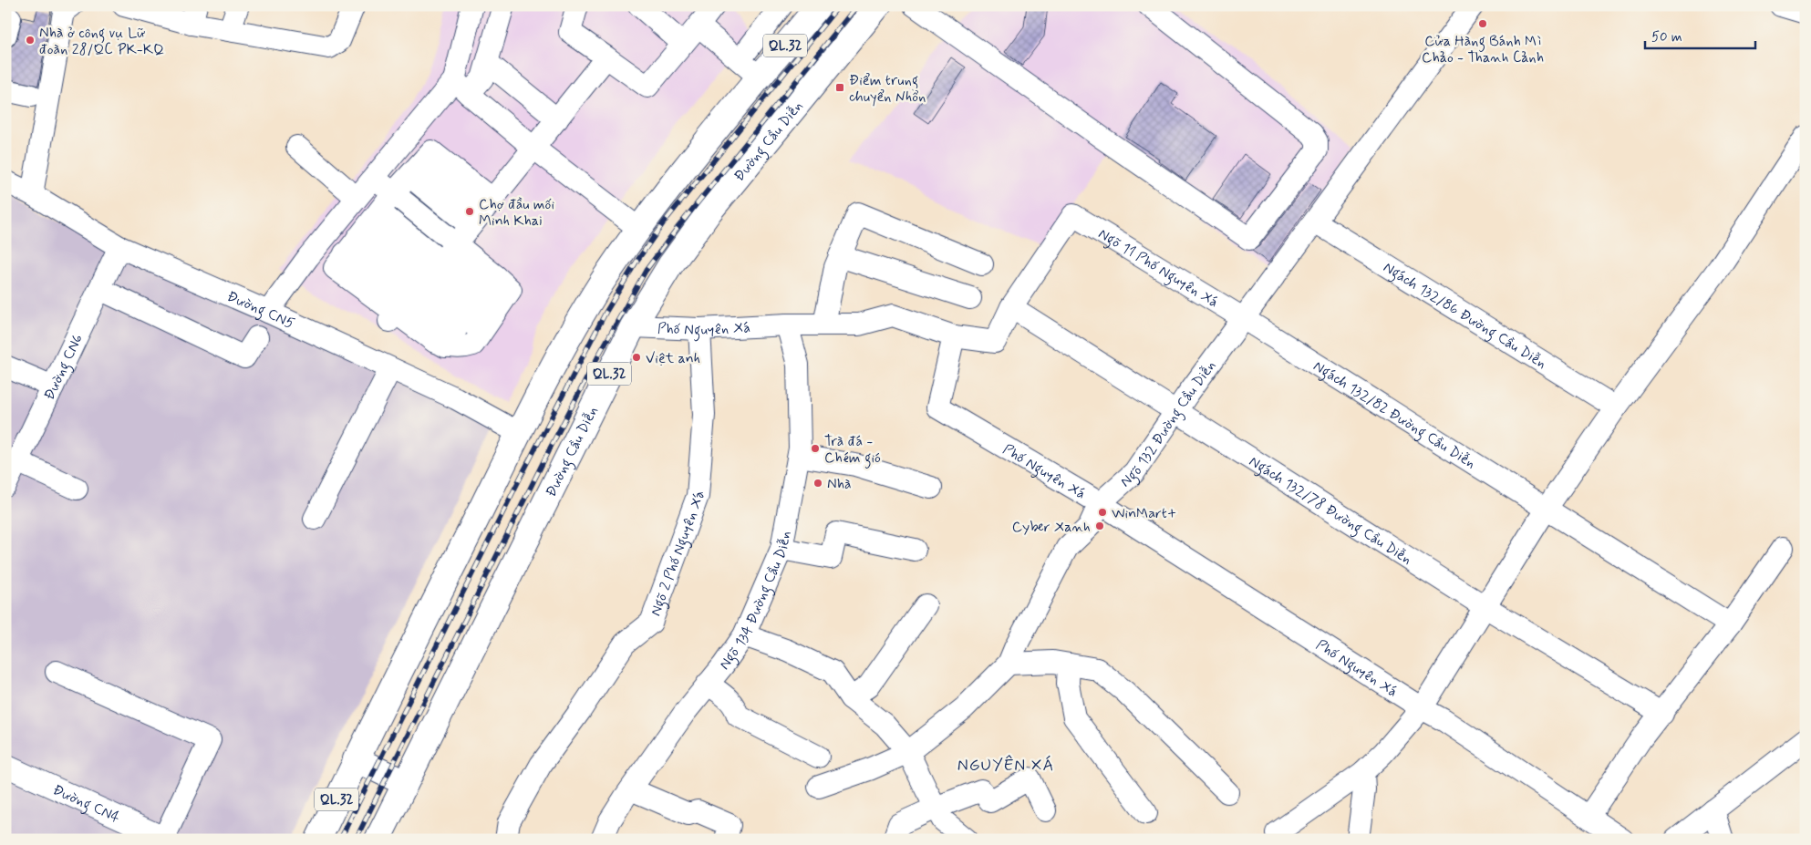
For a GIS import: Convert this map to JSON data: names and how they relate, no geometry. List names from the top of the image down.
{
  "streets": {
    "highway": ["QL.32", "Đường Cầu Diễn"],
    "street": [
      "Ngõ 11 Phố Nguyên Xá",
      "Đường CN5",
      "Ngách 132/86 Đường Cầu Diễn",
      "Phố Nguyên Xá",
      "Đường CN6",
      "Ngách 132/82 Đường Cầu Diễn",
      "Ngõ 132 Đường Cầu Diễn",
      "Ngách 132/78 Đường Cầu Diễn",
      "Ngõ 2 Phố Nguyên Xá",
      "Ngõ 134 Đường Cầu Diễn",
      "Đường CN4"
    ]
  },
  "crossings": [
    ["QL.32", "Đường CN5"],
    ["Đường Cầu Diễn", "Phố Nguyên Xá"],
    ["Ngõ 11 Phố Nguyên Xá", "Ngách 132/82 Đường Cầu Diễn"],
    ["Ngõ 11 Phố Nguyên Xá", "Ngõ 132 Đường Cầu Diễn"],
    ["Ngõ 11 Phố Nguyên Xá", "Ngách 132/78 Đường Cầu Diễn"],
    ["Đường CN5", "Đường CN6"],
    ["Ngách 132/86 Đường Cầu Diễn", "Ngõ 132 Đường Cầu Diễn"],
    ["Phố Nguyên Xá", "Ngõ 132 Đường Cầu Diễn"],
    ["Phố Nguyên Xá", "Ngõ 2 Phố Nguyên Xá"],
    ["Phố Nguyên Xá", "Ngõ 134 Đường Cầu Diễn"],
    ["Ngách 132/82 Đường Cầu Diễn", "Ngõ 132 Đường Cầu Diễn"],
    ["Ngõ 132 Đường Cầu Diễn", "Ngách 132/78 Đường Cầu Diễn"]
  ],
  "districts": ["NGUYÊN XÁ"],
  "places": {
    "other": [
      "Cửa Hàng Bánh Mì Chảo - Thanh Cảnh",
      "Nhà ở công vụ Lữ đoàn 28/QC PK-KQ",
      "Chợ đầu mối Minh Khai",
      "Việt anh",
      "Trà đá - Chém gió",
      "Nhà",
      "WinMart+",
      "Cyber Xanh"
    ],
    "transit": ["Điểm trung chuyển Nhổn"]
  },
  "scale_bar": "50 m"
}
